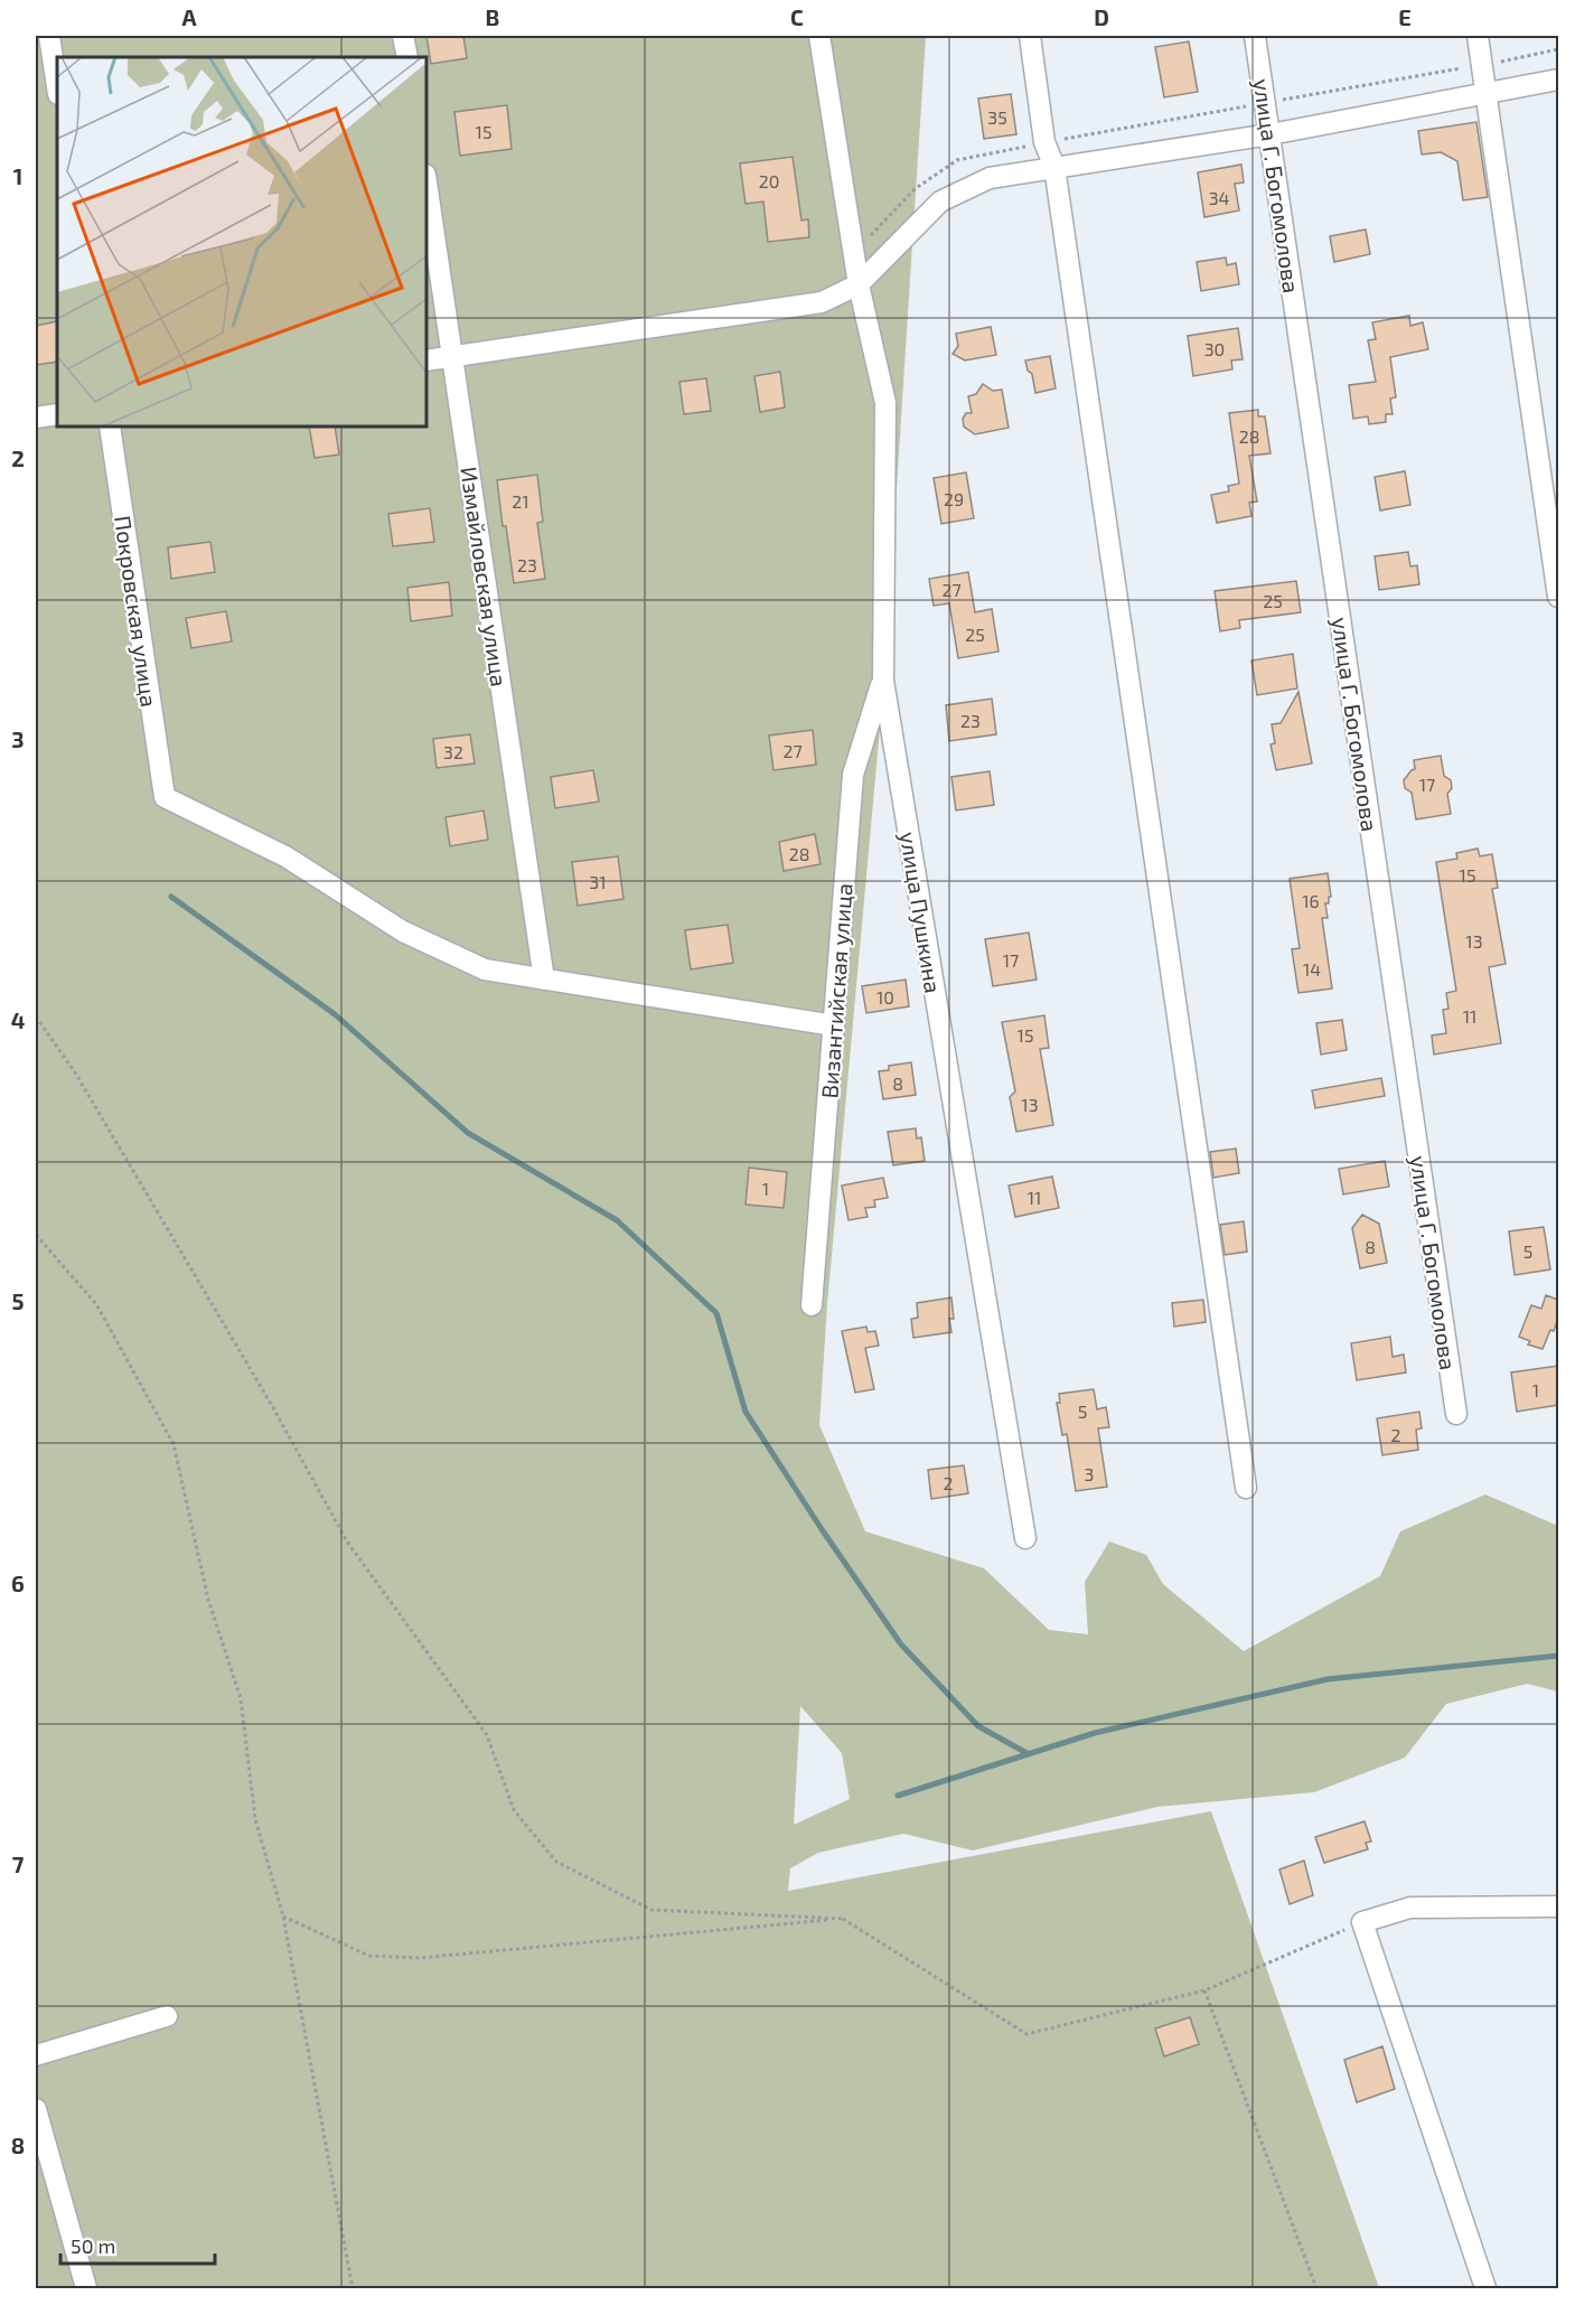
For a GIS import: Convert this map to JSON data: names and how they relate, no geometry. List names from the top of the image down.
{
  "streets": {
    "street": [
      "улица Г. Богомолова",
      "Измайловская улица",
      "Покровская улица",
      "улица Пушкина",
      "Византийская улица"
    ]
  },
  "crossings": [
    ["Измайловская улица", "Покровская улица"],
    ["улица Пушкина", "Византийская улица"]
  ],
  "house_numbers": [
    "35",
    "15",
    "20",
    "34",
    "30",
    "28",
    "29",
    "21",
    "23",
    "27",
    "25",
    "25",
    "23",
    "27",
    "32",
    "17",
    "28",
    "15",
    "31",
    "16",
    "13",
    "17",
    "14",
    "10",
    "11",
    "15",
    "8",
    "13",
    "1",
    "11",
    "8",
    "5",
    "1",
    "5",
    "2",
    "3",
    "2"
  ],
  "scale_bar": "50 m",
  "grid": {
    "columns": [
      "A",
      "B",
      "C",
      "D",
      "E"
    ],
    "rows": [
      "1",
      "2",
      "3",
      "4",
      "5",
      "6",
      "7",
      "8"
    ]
  }
}
